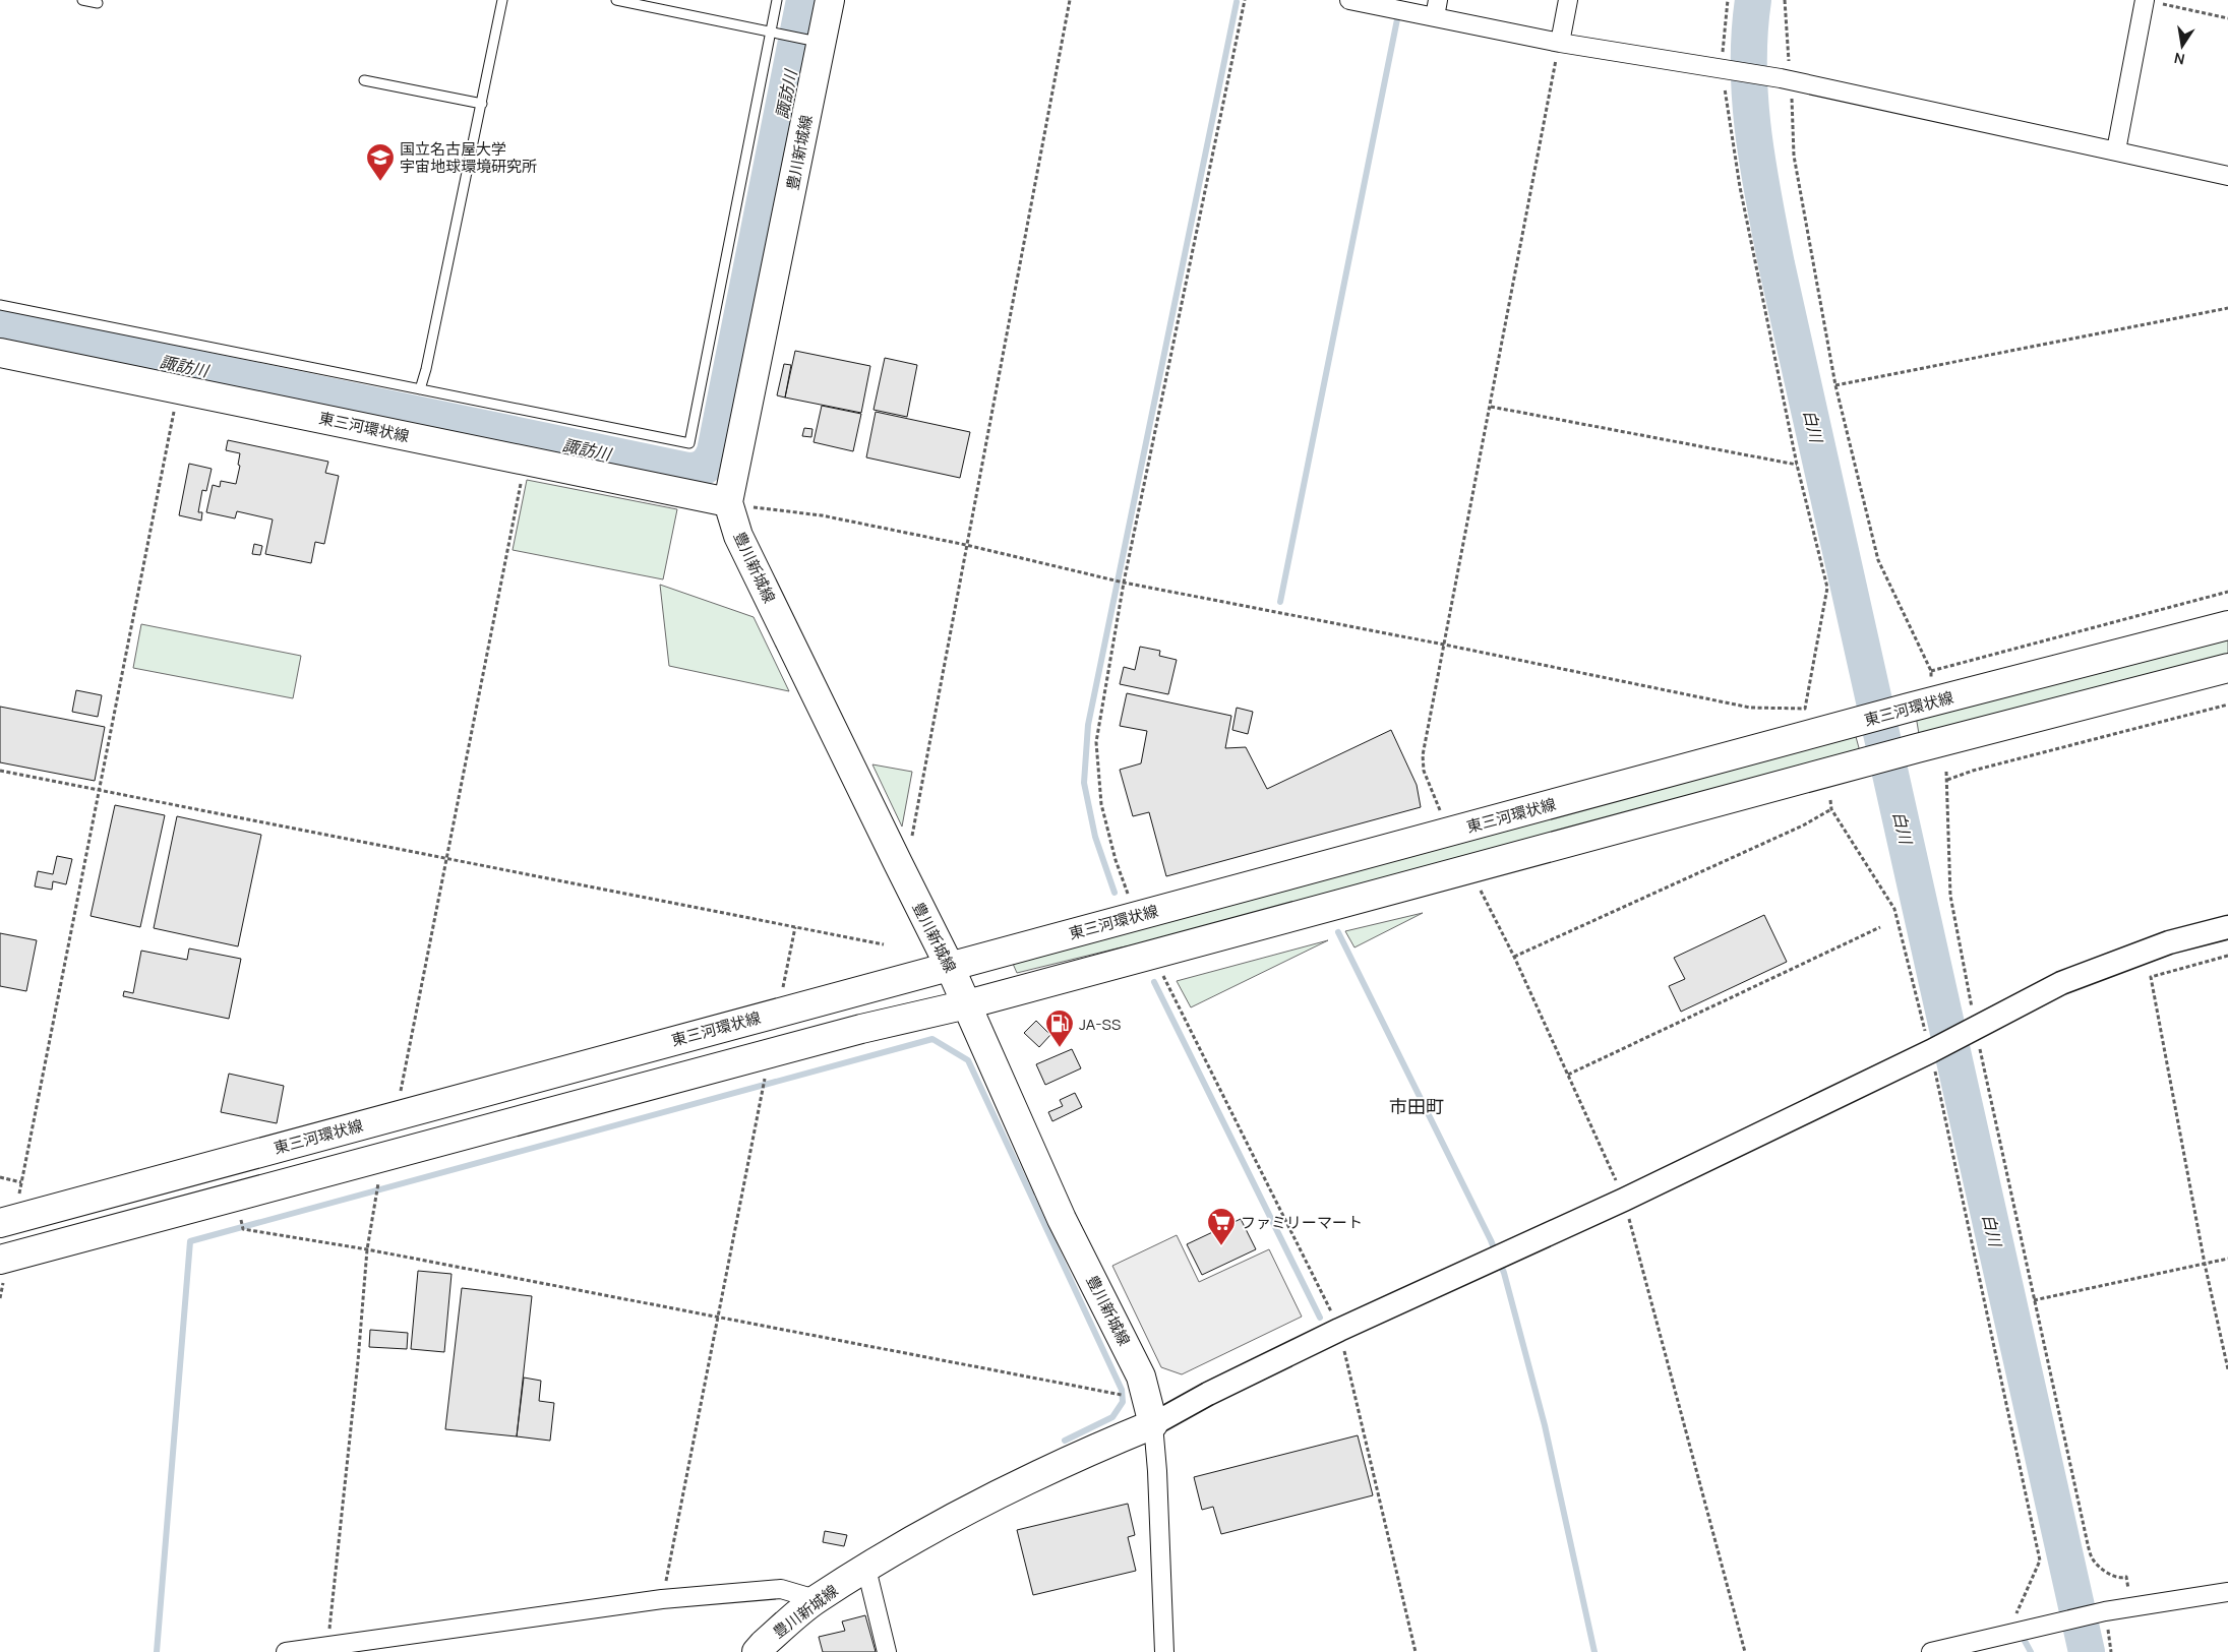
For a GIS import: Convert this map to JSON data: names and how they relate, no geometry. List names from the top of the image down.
{
  "streets": {
    "main road": ["豊川新城線", "東三河環状線"]
  },
  "crossings": [
    ["豊川新城線", "東三河環状線"]
  ],
  "districts": ["市田町"],
  "water": ["諏訪川", "白川"],
  "places": {
    "school or university": ["国立名古屋大学 宇宙地球環境研究所"],
    "fuel station": ["JA-SS"],
    "supermarket": ["ファミリーマート"]
  },
  "north": "bottom"
}
